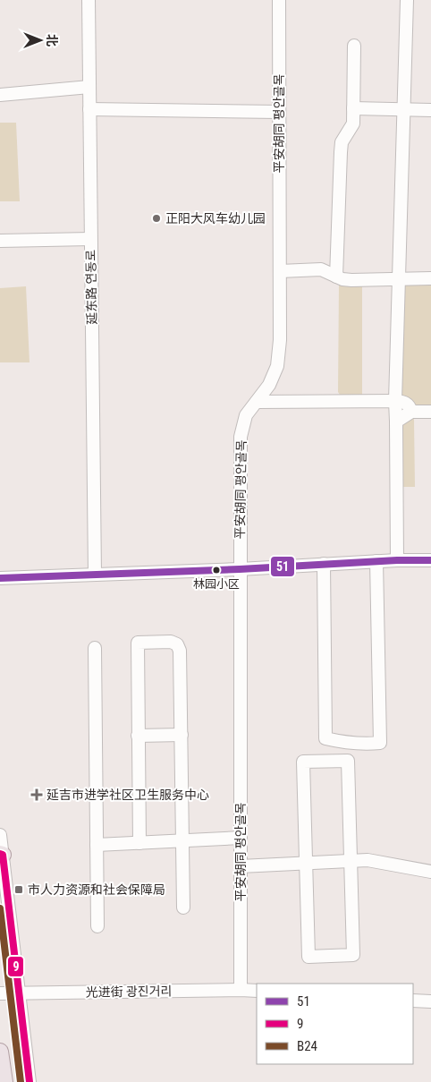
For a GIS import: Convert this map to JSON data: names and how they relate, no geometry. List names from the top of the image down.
{
  "streets": {
    "street": ["平安胡同 평안골목", "延东路 연동로", "光进街 광진거리"]
  },
  "crossings": [
    ["平安胡同 평안골목", "光进街 광진거리"]
  ],
  "places": {
    "other": ["正阳大风车幼儿园", "林园小区"],
    "health": ["延吉市进学社区卫生服务中心"],
    "transit": ["市人力资源和社会保障局"]
  },
  "lines": ["transit line 51", "transit line 9", "transit line B24"],
  "legend": ["51", "9", "B24"],
  "north": "right"
}
